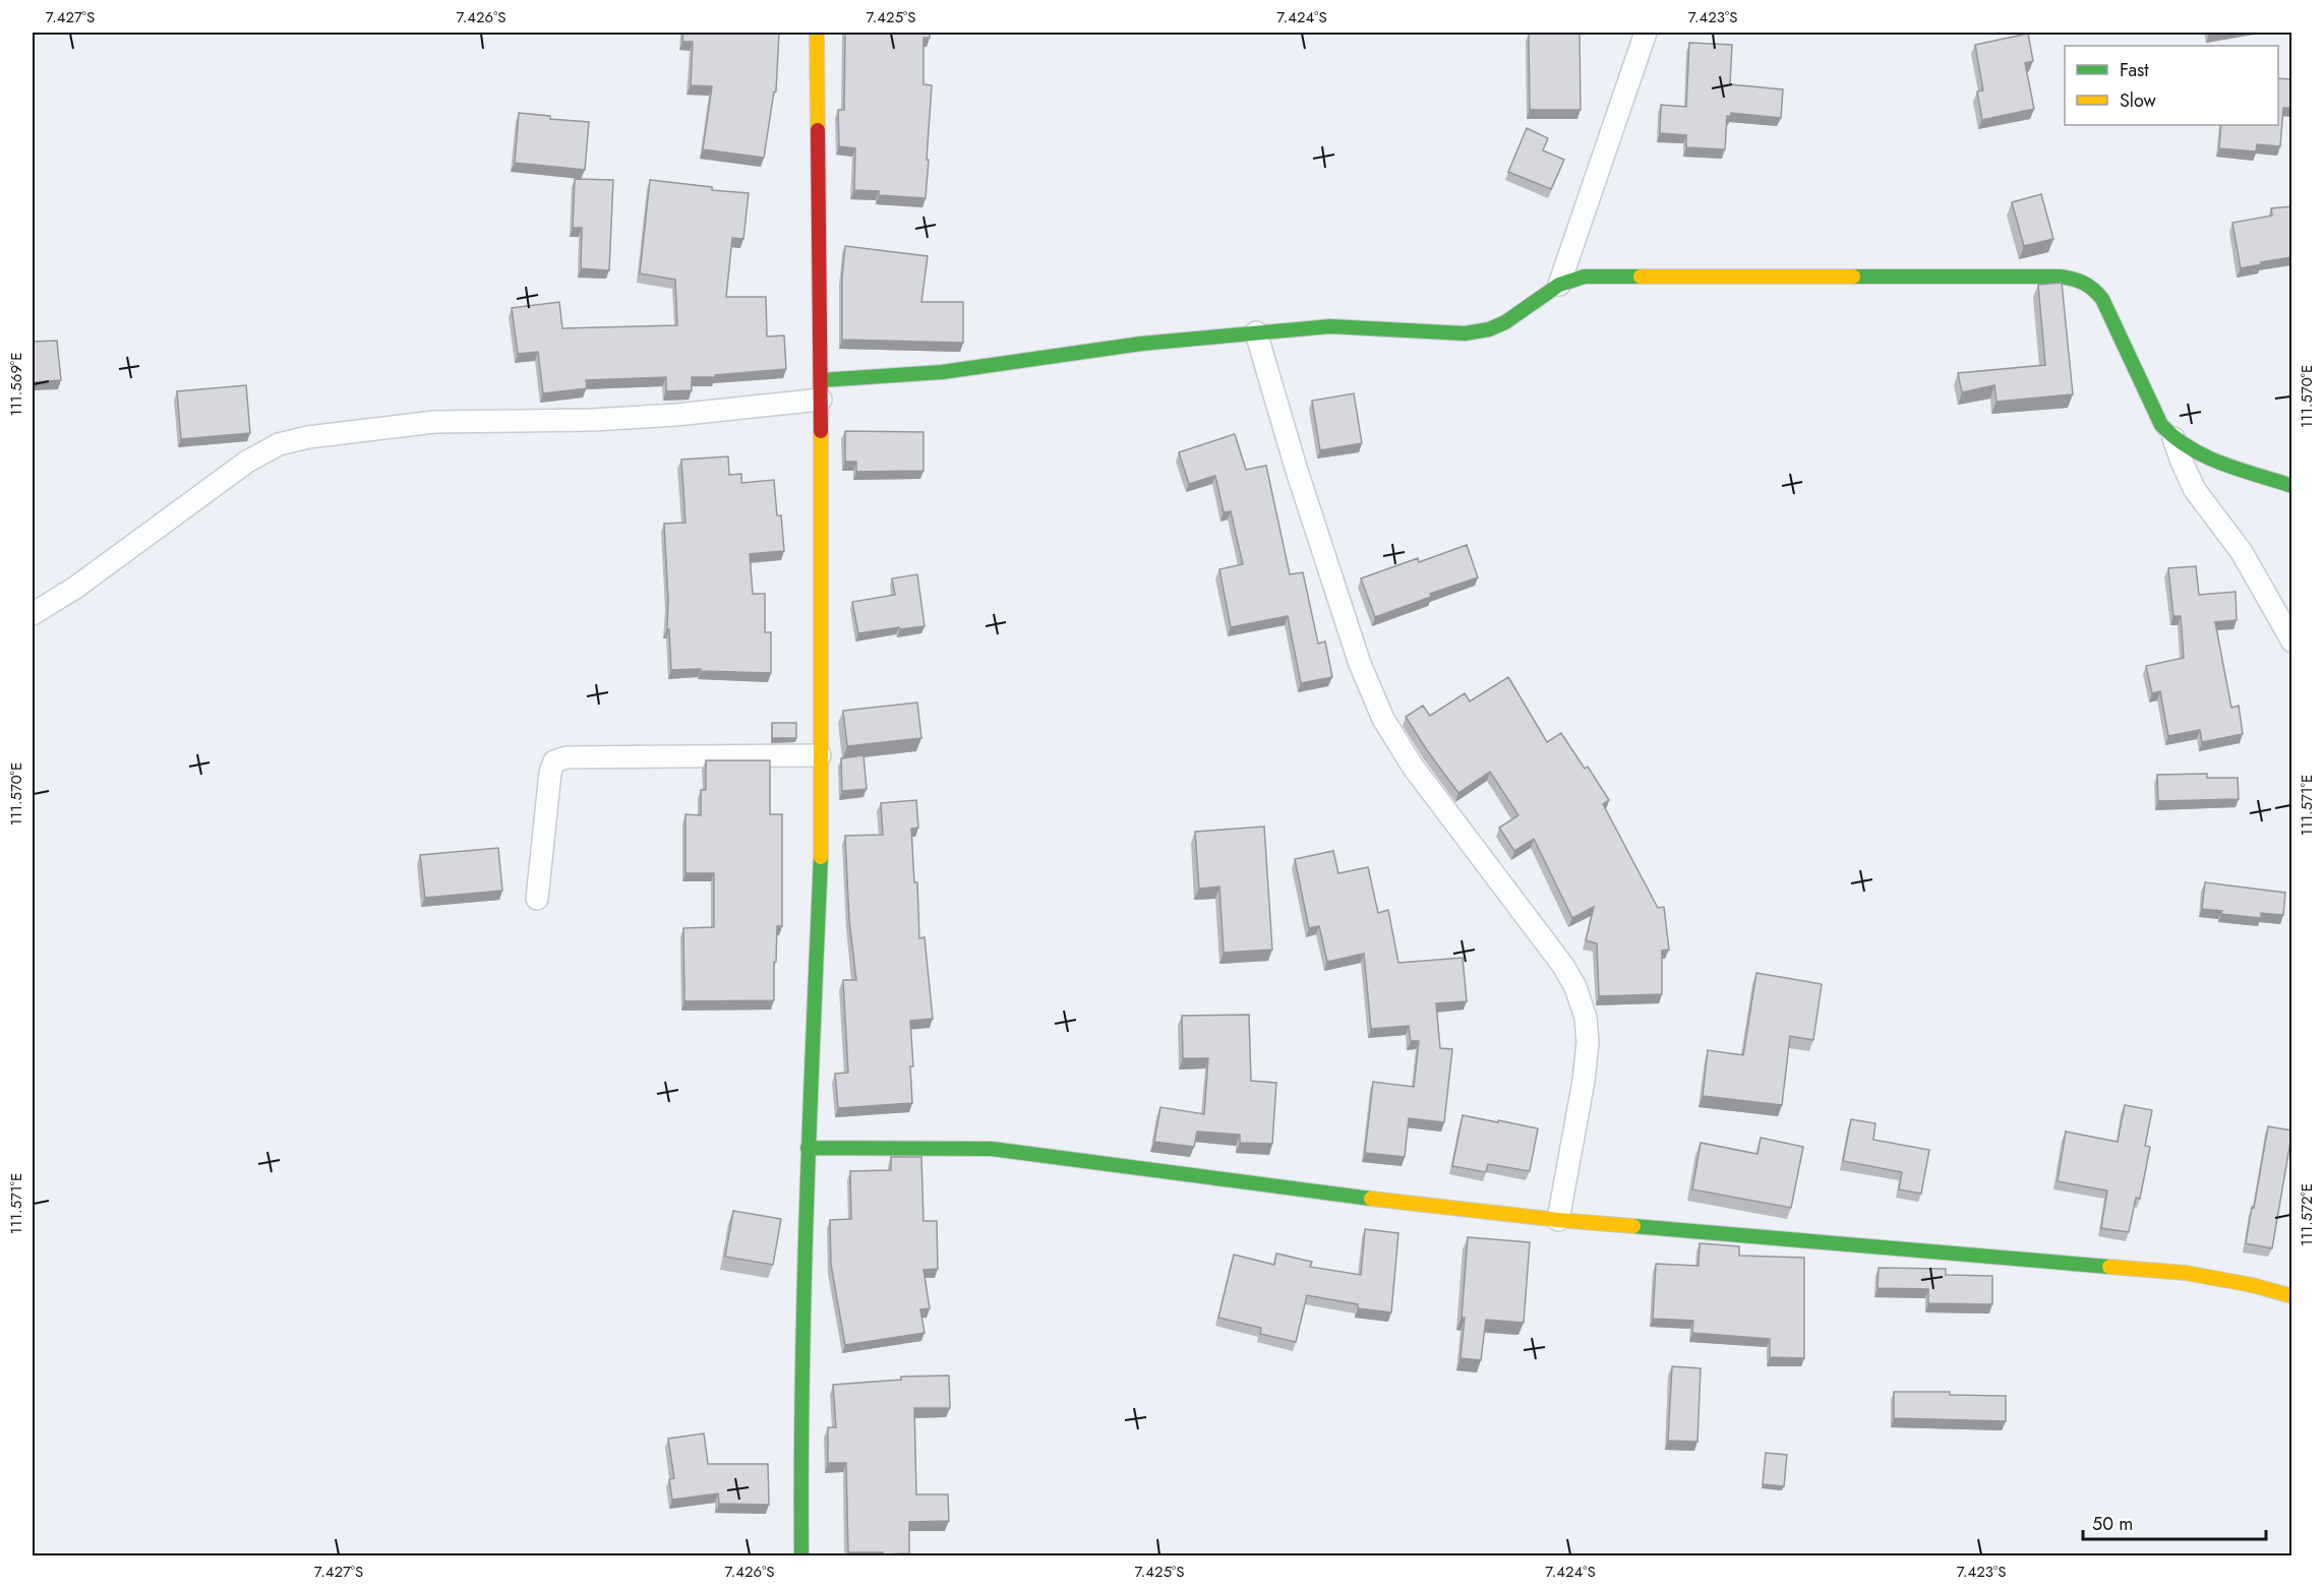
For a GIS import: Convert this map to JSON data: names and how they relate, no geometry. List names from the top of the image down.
{
  "legend": ["Fast", "Slow"],
  "scale_bar": "50 m",
  "coordinates": [
    "7.427°S",
    "7.426°S",
    "7.425°S",
    "7.424°S",
    "7.423°S",
    "111.569°E",
    "111.570°E",
    "111.571°E",
    "111.572°E"
  ]
}
